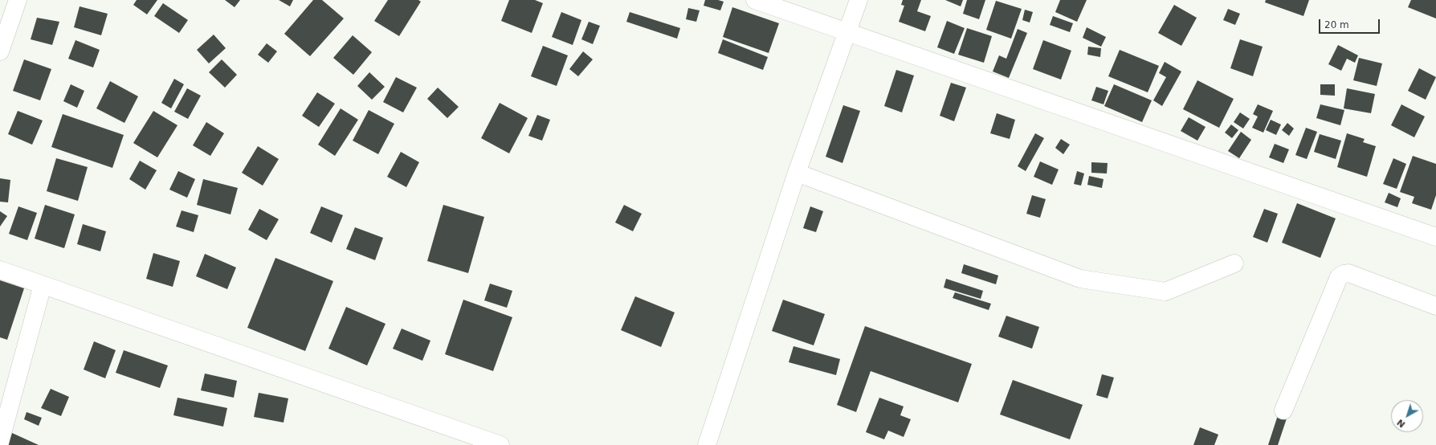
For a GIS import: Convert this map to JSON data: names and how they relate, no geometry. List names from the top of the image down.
{
  "scale_bar": "20 m",
  "north": "bottom left"
}
